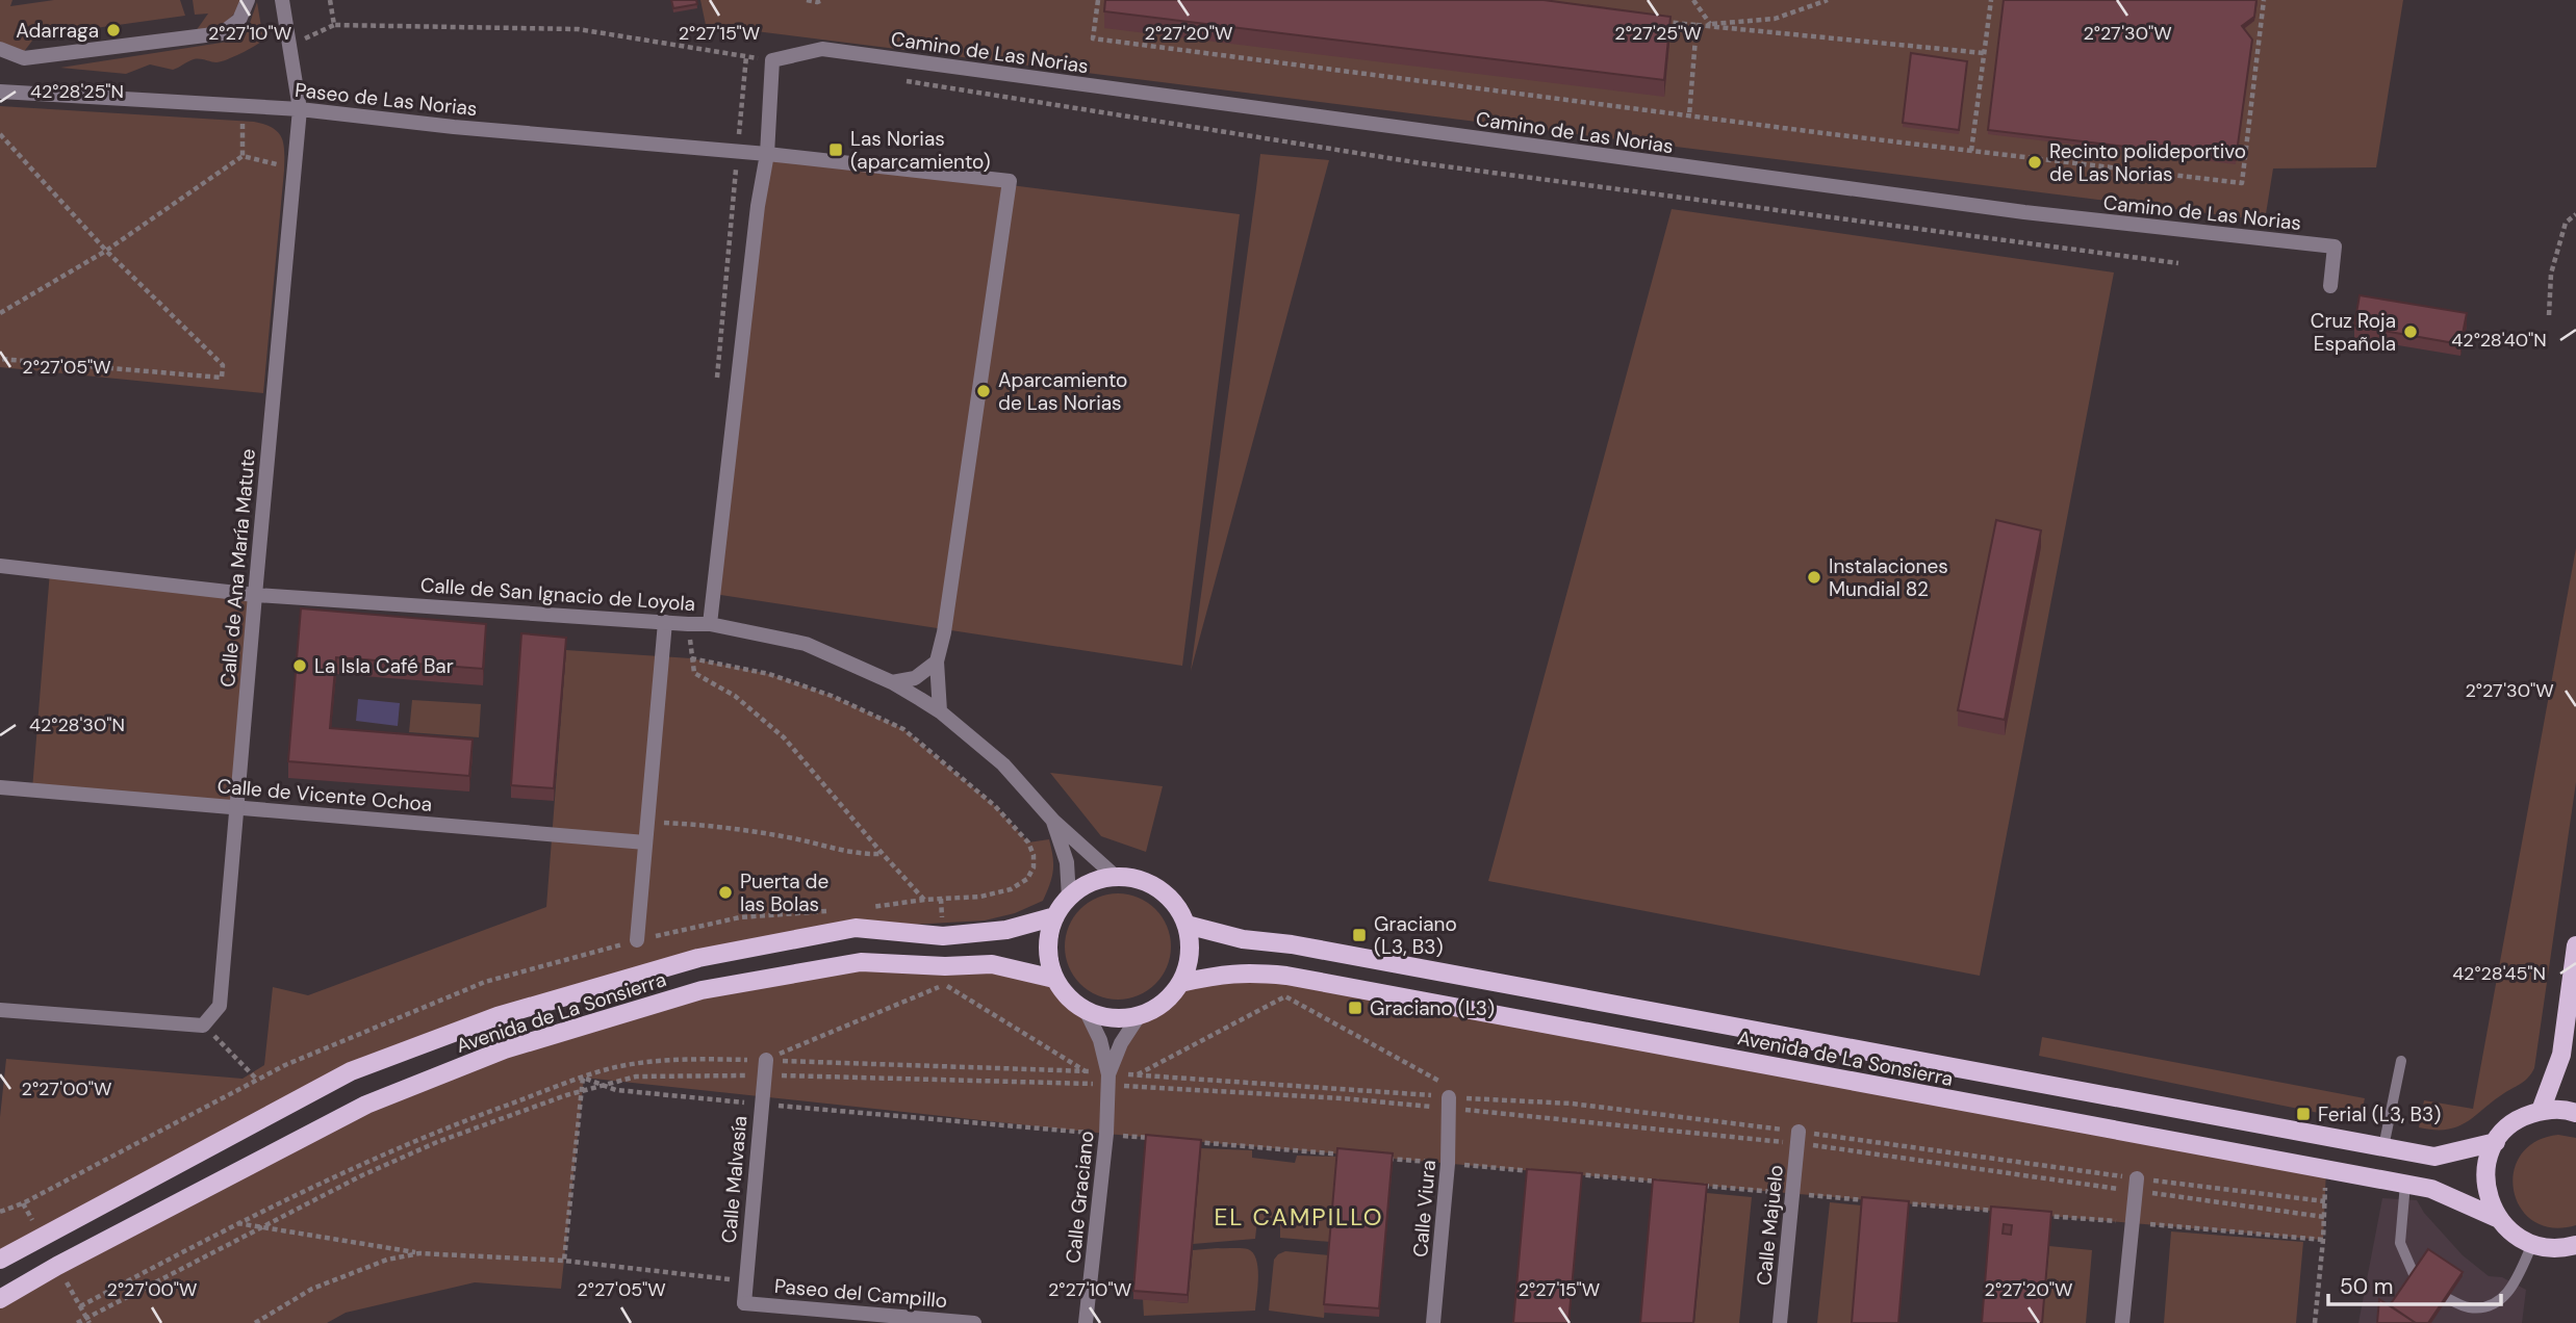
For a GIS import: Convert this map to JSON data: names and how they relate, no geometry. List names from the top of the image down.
{
  "streets": {
    "main road": ["Avenida de La Sonsierra"],
    "street": [
      "Camino de Las Norias",
      "Paseo de Las Norias",
      "Calle de Ana María Matute",
      "Calle de San Ignacio de Loyola",
      "Calle de Vicente Ochoa",
      "Calle Malvasía",
      "Calle Graciano",
      "Calle Viura",
      "Calle Majuelo",
      "Paseo del Campillo"
    ]
  },
  "crossings": [
    ["Paseo de Las Norias", "Calle de Ana María Matute"],
    ["Calle de Ana María Matute", "Calle de San Ignacio de Loyola"],
    ["Calle de Ana María Matute", "Calle de Vicente Ochoa"],
    ["Calle de San Ignacio de Loyola", "Avenida de La Sonsierra"],
    ["Calle de San Ignacio de Loyola", "Calle Graciano"],
    ["Avenida de La Sonsierra", "Calle Graciano"],
    ["Calle Malvasía", "Paseo del Campillo"]
  ],
  "districts": ["EL CAMPILLO"],
  "places": {
    "other": [
      "Adarraga",
      "Recinto polideportivo de Las Norias",
      "Cruz Roja Española",
      "Aparcamiento de Las Norias",
      "Instalaciones Mundial 82",
      "La Isla Café Bar",
      "Puerta de las Bolas"
    ],
    "transit": [
      "Las Norias (aparcamiento)",
      "Graciano (L3, B3)",
      "Graciano (L3)",
      "Ferial (L3, B3)"
    ]
  },
  "scale_bar": "50 m",
  "coordinates": [
    "2°27'10\"W",
    "2°27'15\"W",
    "2°27'20\"W",
    "2°27'25\"W",
    "2°27'30\"W",
    "42°28'25\"N",
    "42°28'40\"N",
    "2°27'05\"W",
    "42°28'30\"N",
    "42°28'45\"N",
    "2°27'00\"W"
  ]
}
